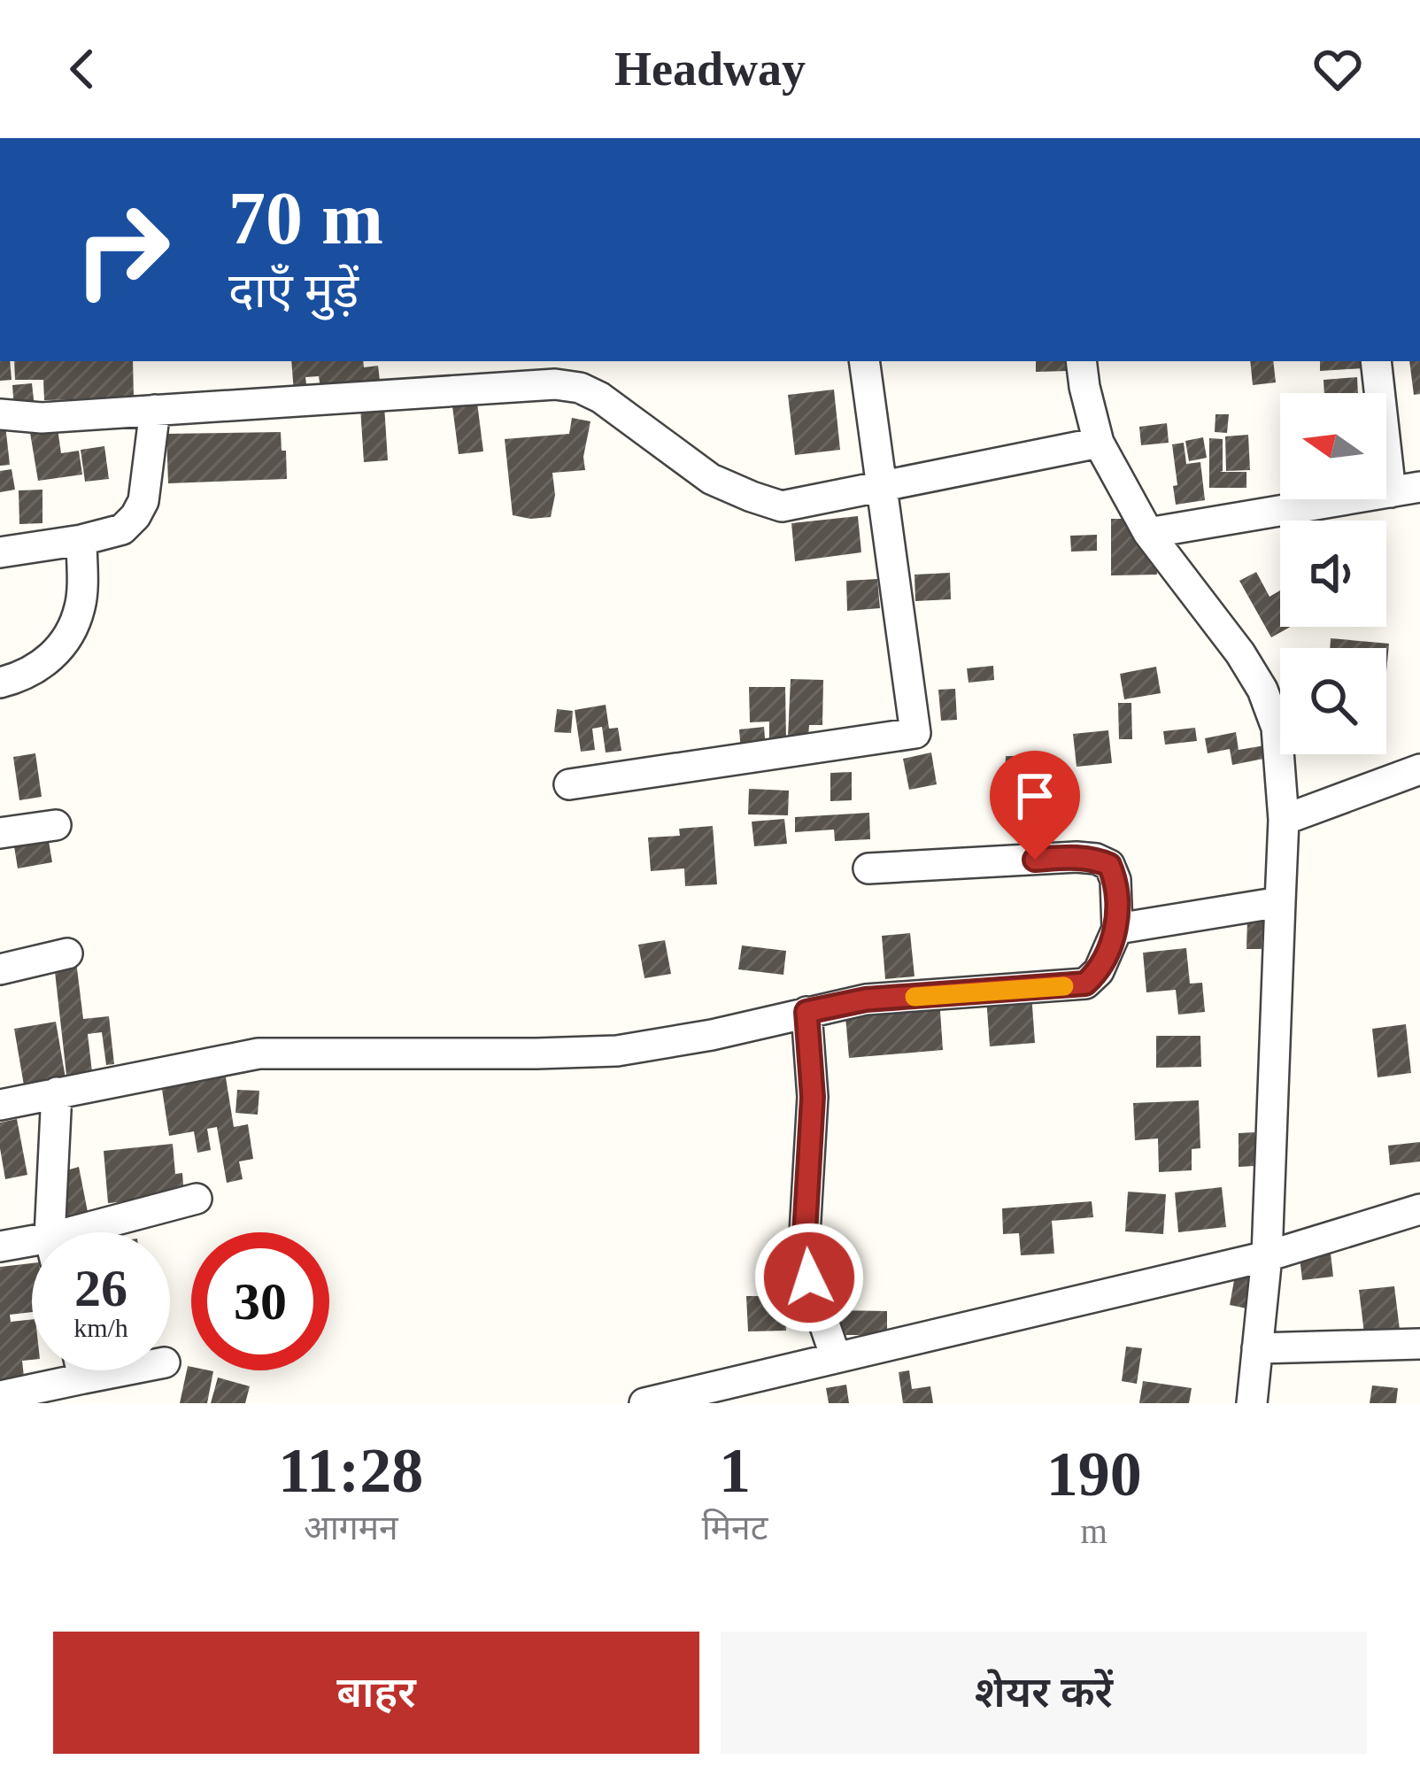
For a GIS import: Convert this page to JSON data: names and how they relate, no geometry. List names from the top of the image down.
{
  "north": "left",
  "page": {
    "header": "Headway",
    "turn": ["70 m", "दाएँ मुड़ें"],
    "speed": "26 km/h",
    "limit": "30",
    "eta": [
      "11:28",
      "आगमन",
      "1",
      "मिनट",
      "190",
      "m"
    ],
    "buttons": ["बाहर", "शेयर करें"]
  }
}
